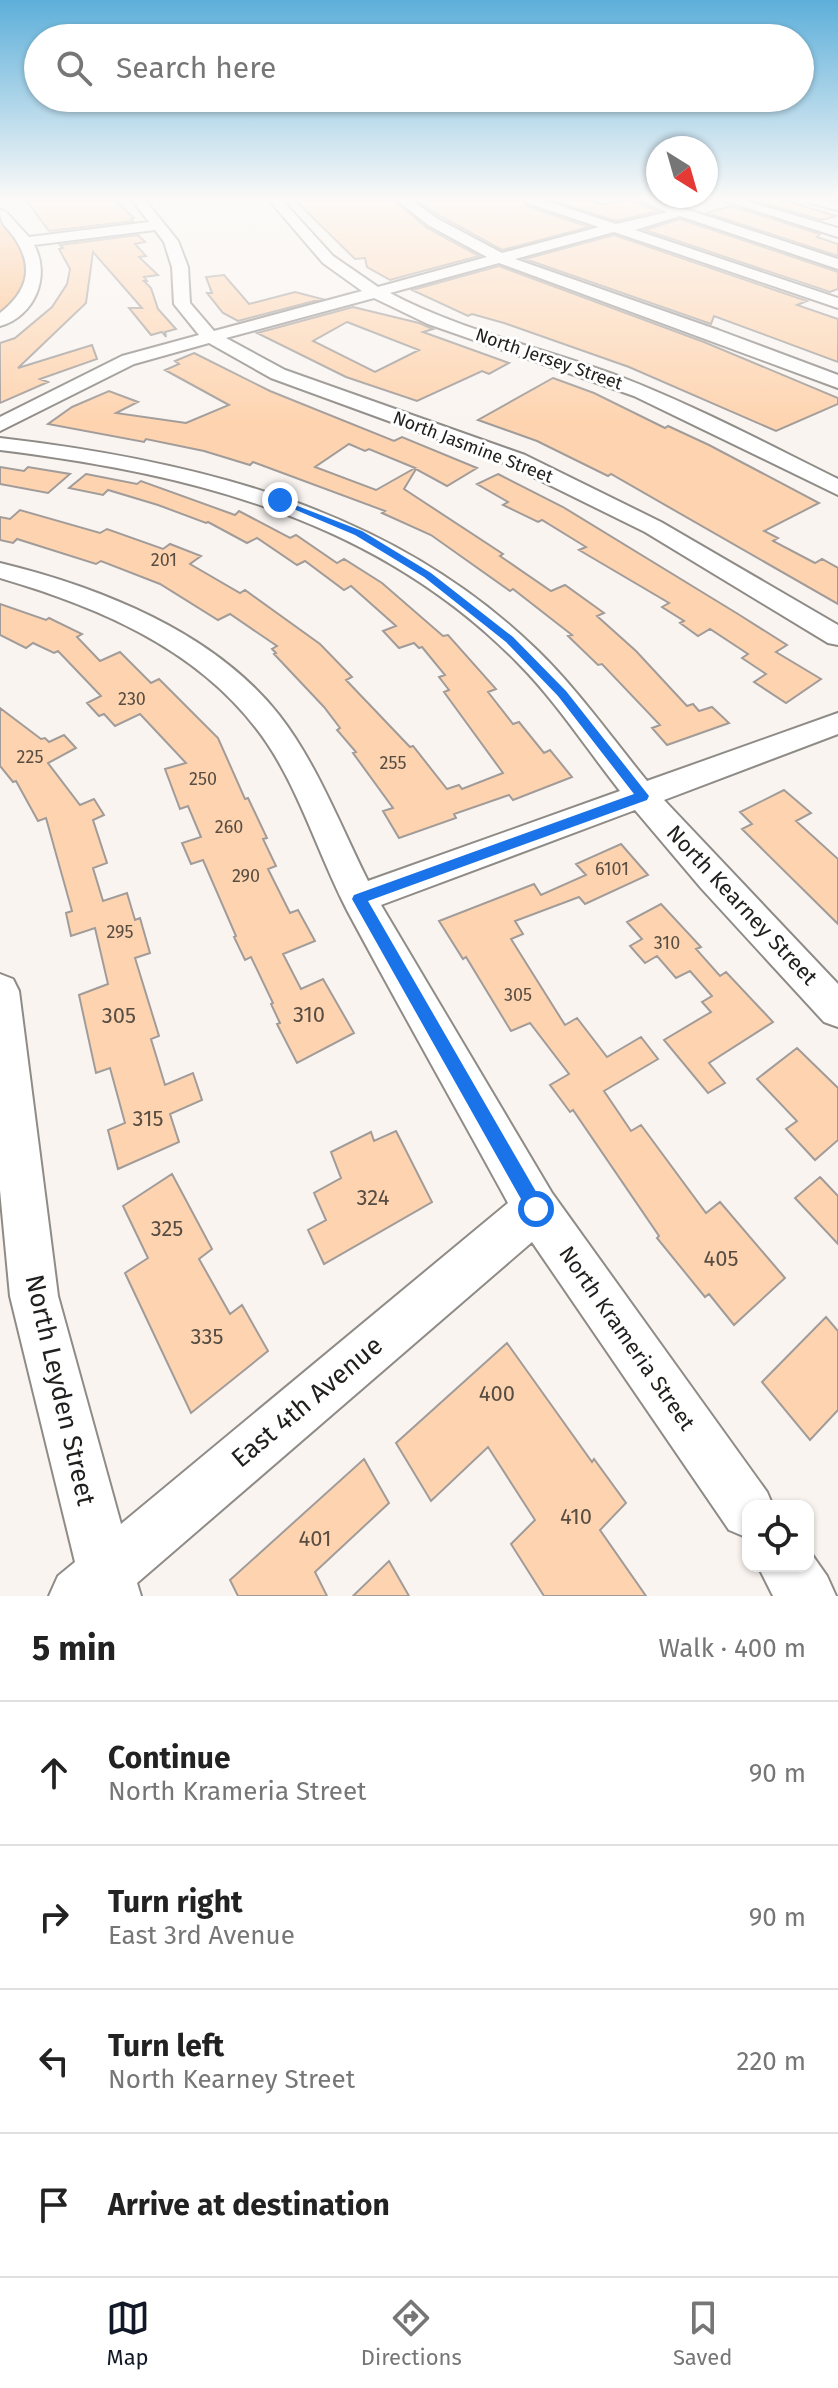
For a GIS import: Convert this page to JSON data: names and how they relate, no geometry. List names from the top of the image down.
{
  "streets": {
    "street": [
      "North Jersey Street",
      "North Jasmine Street",
      "North Kearney Street",
      "North Krameria Street",
      "North Leyden Street",
      "East 4th Avenue"
    ]
  },
  "crossings": [
    ["North Krameria Street", "East 4th Avenue"],
    ["North Leyden Street", "East 4th Avenue"]
  ],
  "house_numbers": [
    "201",
    "230",
    "225",
    "255",
    "250",
    "260",
    "6101",
    "290",
    "295",
    "310",
    "305",
    "310",
    "305",
    "315",
    "324",
    "325",
    "405",
    "335",
    "400",
    "410",
    "401"
  ],
  "north": "bottom right",
  "page": {
    "search": "Search here",
    "heading": ["5 min", "Walk · 400 m"],
    "list": [
      ["Continue", "North Krameria Street", "90 m"],
      ["Turn right", "East 3rd Avenue", "90 m"],
      ["Turn left", "North Kearney Street", "220 m"],
      "Arrive at destination"
    ],
    "nav": ["Map", "Directions", "Saved"]
  }
}
